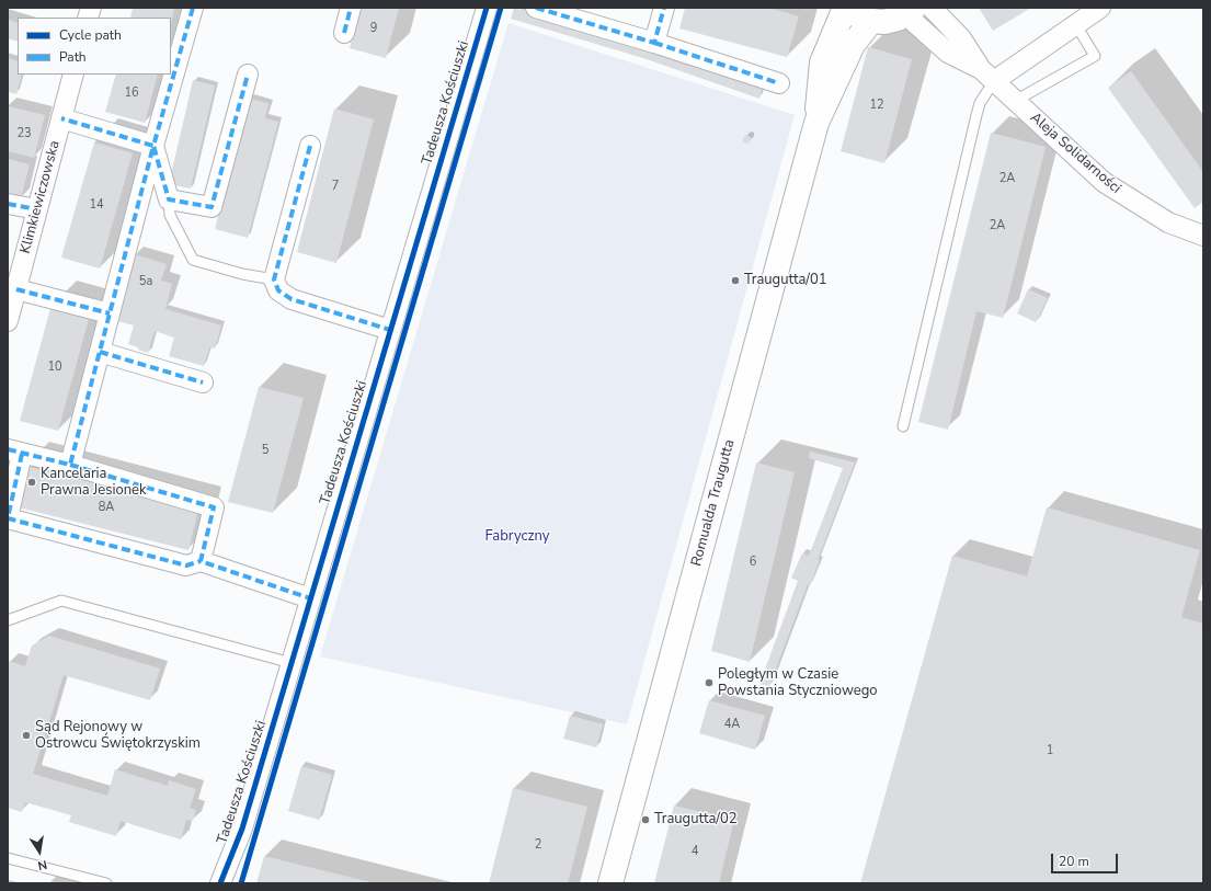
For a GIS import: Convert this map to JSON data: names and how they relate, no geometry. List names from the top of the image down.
{
  "streets": {
    "main road": ["Romualda Traugutta"],
    "street": ["Tadeusza Kościuszki", "Aleja Solidarności", "Klimkiewiczowska"]
  },
  "parks": ["Fabryczny"],
  "places": [
    "Traugutta/01",
    "Kancelaria Prawna Jesionek",
    "Poległym w Czasie Powstania Styczniowego",
    "Sąd Rejonowy w Ostrowcu Świętokrzyskim",
    "Traugutta/02"
  ],
  "house_numbers": [
    "9",
    "16",
    "12",
    "23",
    "2A",
    "7",
    "14",
    "2A",
    "5a",
    "10",
    "5",
    "8A",
    "6",
    "4A",
    "1",
    "2",
    "4"
  ],
  "legend": ["Cycle path", "Path"],
  "scale_bar": "20 m",
  "north": "bottom"
}
